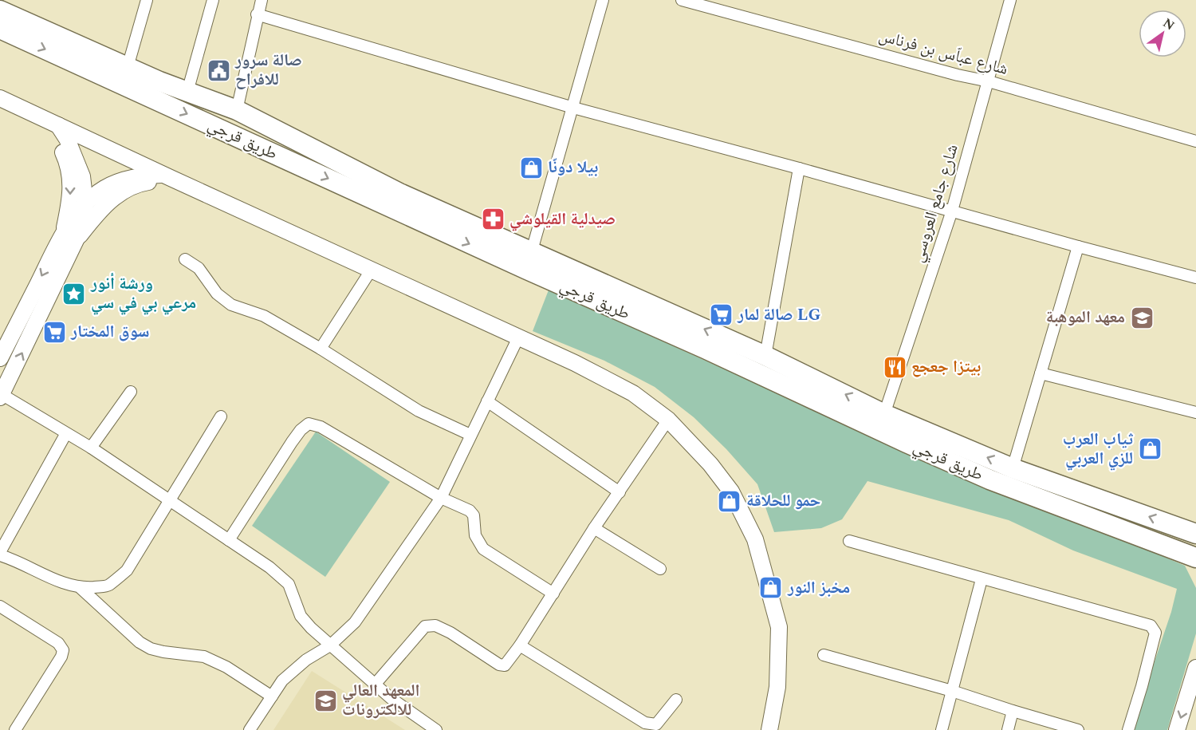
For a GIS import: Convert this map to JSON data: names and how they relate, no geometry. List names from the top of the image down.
{
  "streets": {
    "highway": ["طريق قرجي"],
    "street": ["شارع عباّس بن فرناس", "شارع جامع العروسي"]
  },
  "crossings": [
    ["شارع عباّس بن فرناس", "شارع جامع العروسي"],
    ["طريق قرجي", "شارع جامع العروسي"]
  ],
  "places": {
    "public building": ["صالة سرور للافراح"],
    "shop": [
      "بيلا دونّا",
      "ثياب العرب للزي العربي",
      "حمو للحلاقة",
      "مخبز النور"
    ],
    "pharmacy": ["صيدلية القيلوشي"],
    "place": ["ورشة أنور مرعي بي في سي"],
    "supermarket": ["صالة لمار LG", "سوق المختار"],
    "school or university": ["معهد الموهبة", "المعهد العالي للالكترونات"],
    "restaurant": ["بيتزا جعجع"]
  },
  "north": "top right"
}
